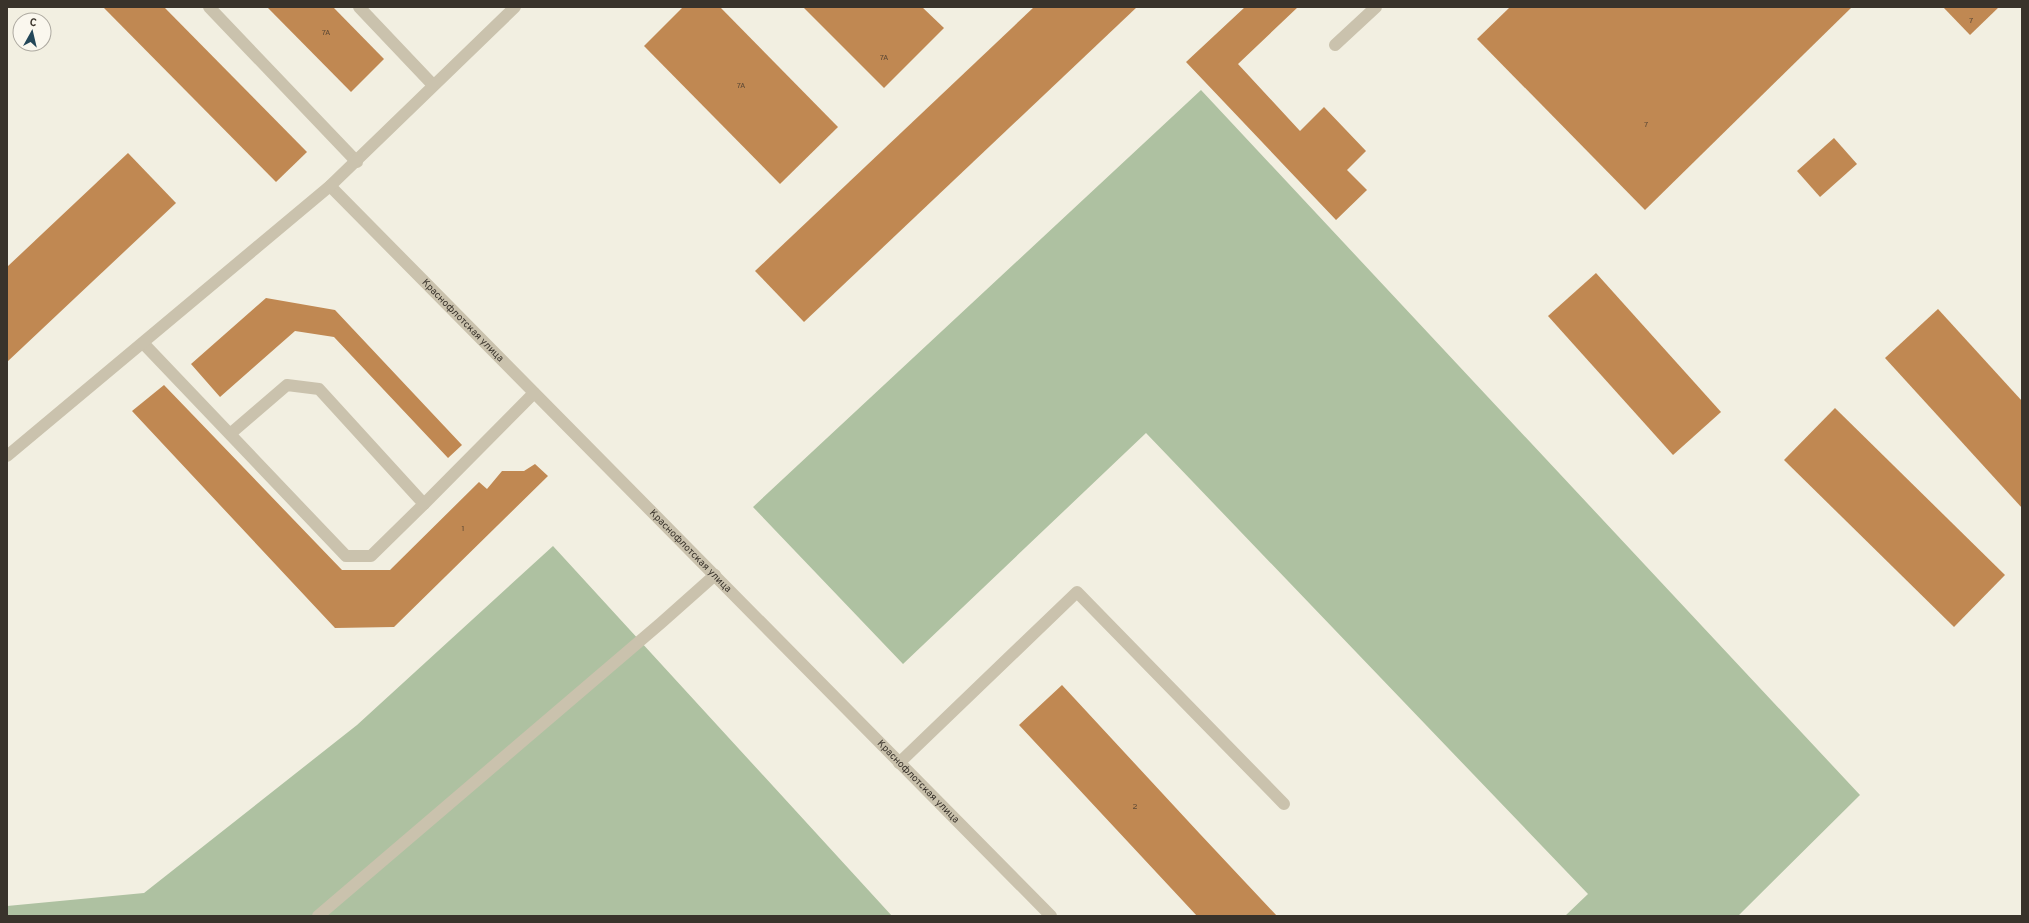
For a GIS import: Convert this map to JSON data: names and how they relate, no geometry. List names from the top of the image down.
{
  "streets": {
    "street": ["Краснофлотская улица"]
  },
  "house_numbers": [
    "7",
    "7А",
    "7А",
    "7А",
    "7",
    "1",
    "2"
  ],
  "north": "top"
}
